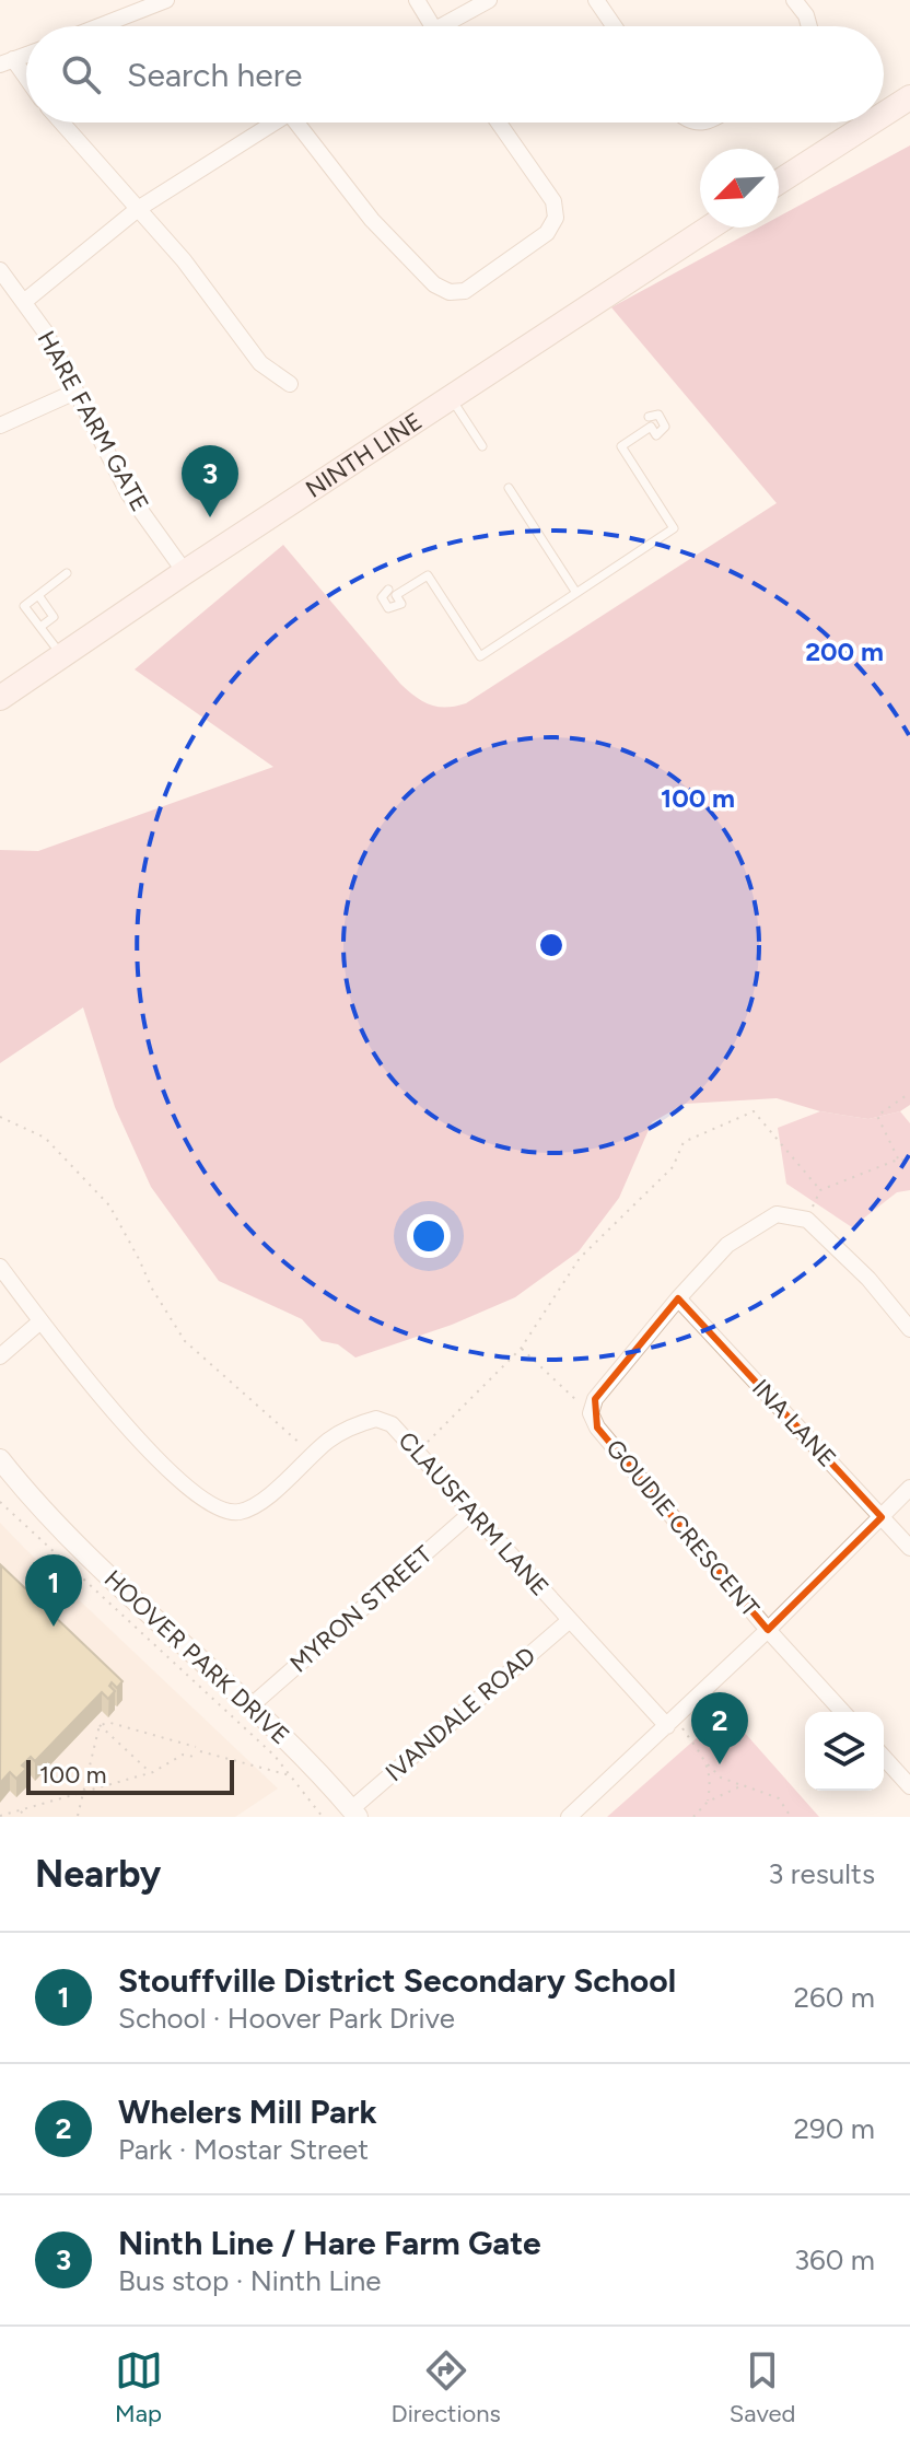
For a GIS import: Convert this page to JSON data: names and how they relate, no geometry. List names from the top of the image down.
{
  "streets": {
    "main road": ["NINTH LINE"],
    "street": [
      "HARE FARM GATE",
      "INA LANE",
      "CLAUSFARM LANE",
      "GOUDIE CRESCENT",
      "MYRON STREET",
      "HOOVER PARK DRIVE",
      "IVANDALE ROAD"
    ]
  },
  "crossings": [
    ["HARE FARM GATE", "NINTH LINE"],
    ["INA LANE", "GOUDIE CRESCENT"],
    ["CLAUSFARM LANE", "MYRON STREET"],
    ["CLAUSFARM LANE", "IVANDALE ROAD"],
    ["MYRON STREET", "HOOVER PARK DRIVE"],
    ["HOOVER PARK DRIVE", "IVANDALE ROAD"]
  ],
  "scale_bar": "100 m",
  "north": "bottom left",
  "page": {
    "search": "Search here",
    "pins": ["3", "1", "2"],
    "scale": "100 m",
    "heading": ["Nearby", "3 results"],
    "list": [
      {
        "mark": "1",
        "name": "Stouffville District Secondary School",
        "note": "School · Hoover Park Drive",
        "value": "260 m"
      },
      {
        "mark": "2",
        "name": "Whelers Mill Park",
        "note": "Park · Mostar Street",
        "value": "290 m"
      },
      {
        "mark": "3",
        "name": "Ninth Line / Hare Farm Gate",
        "note": "Bus stop · Ninth Line",
        "value": "360 m"
      }
    ],
    "nav": ["Map", "Directions", "Saved"]
  },
  "rings": ["200 m", "100 m"]
}
